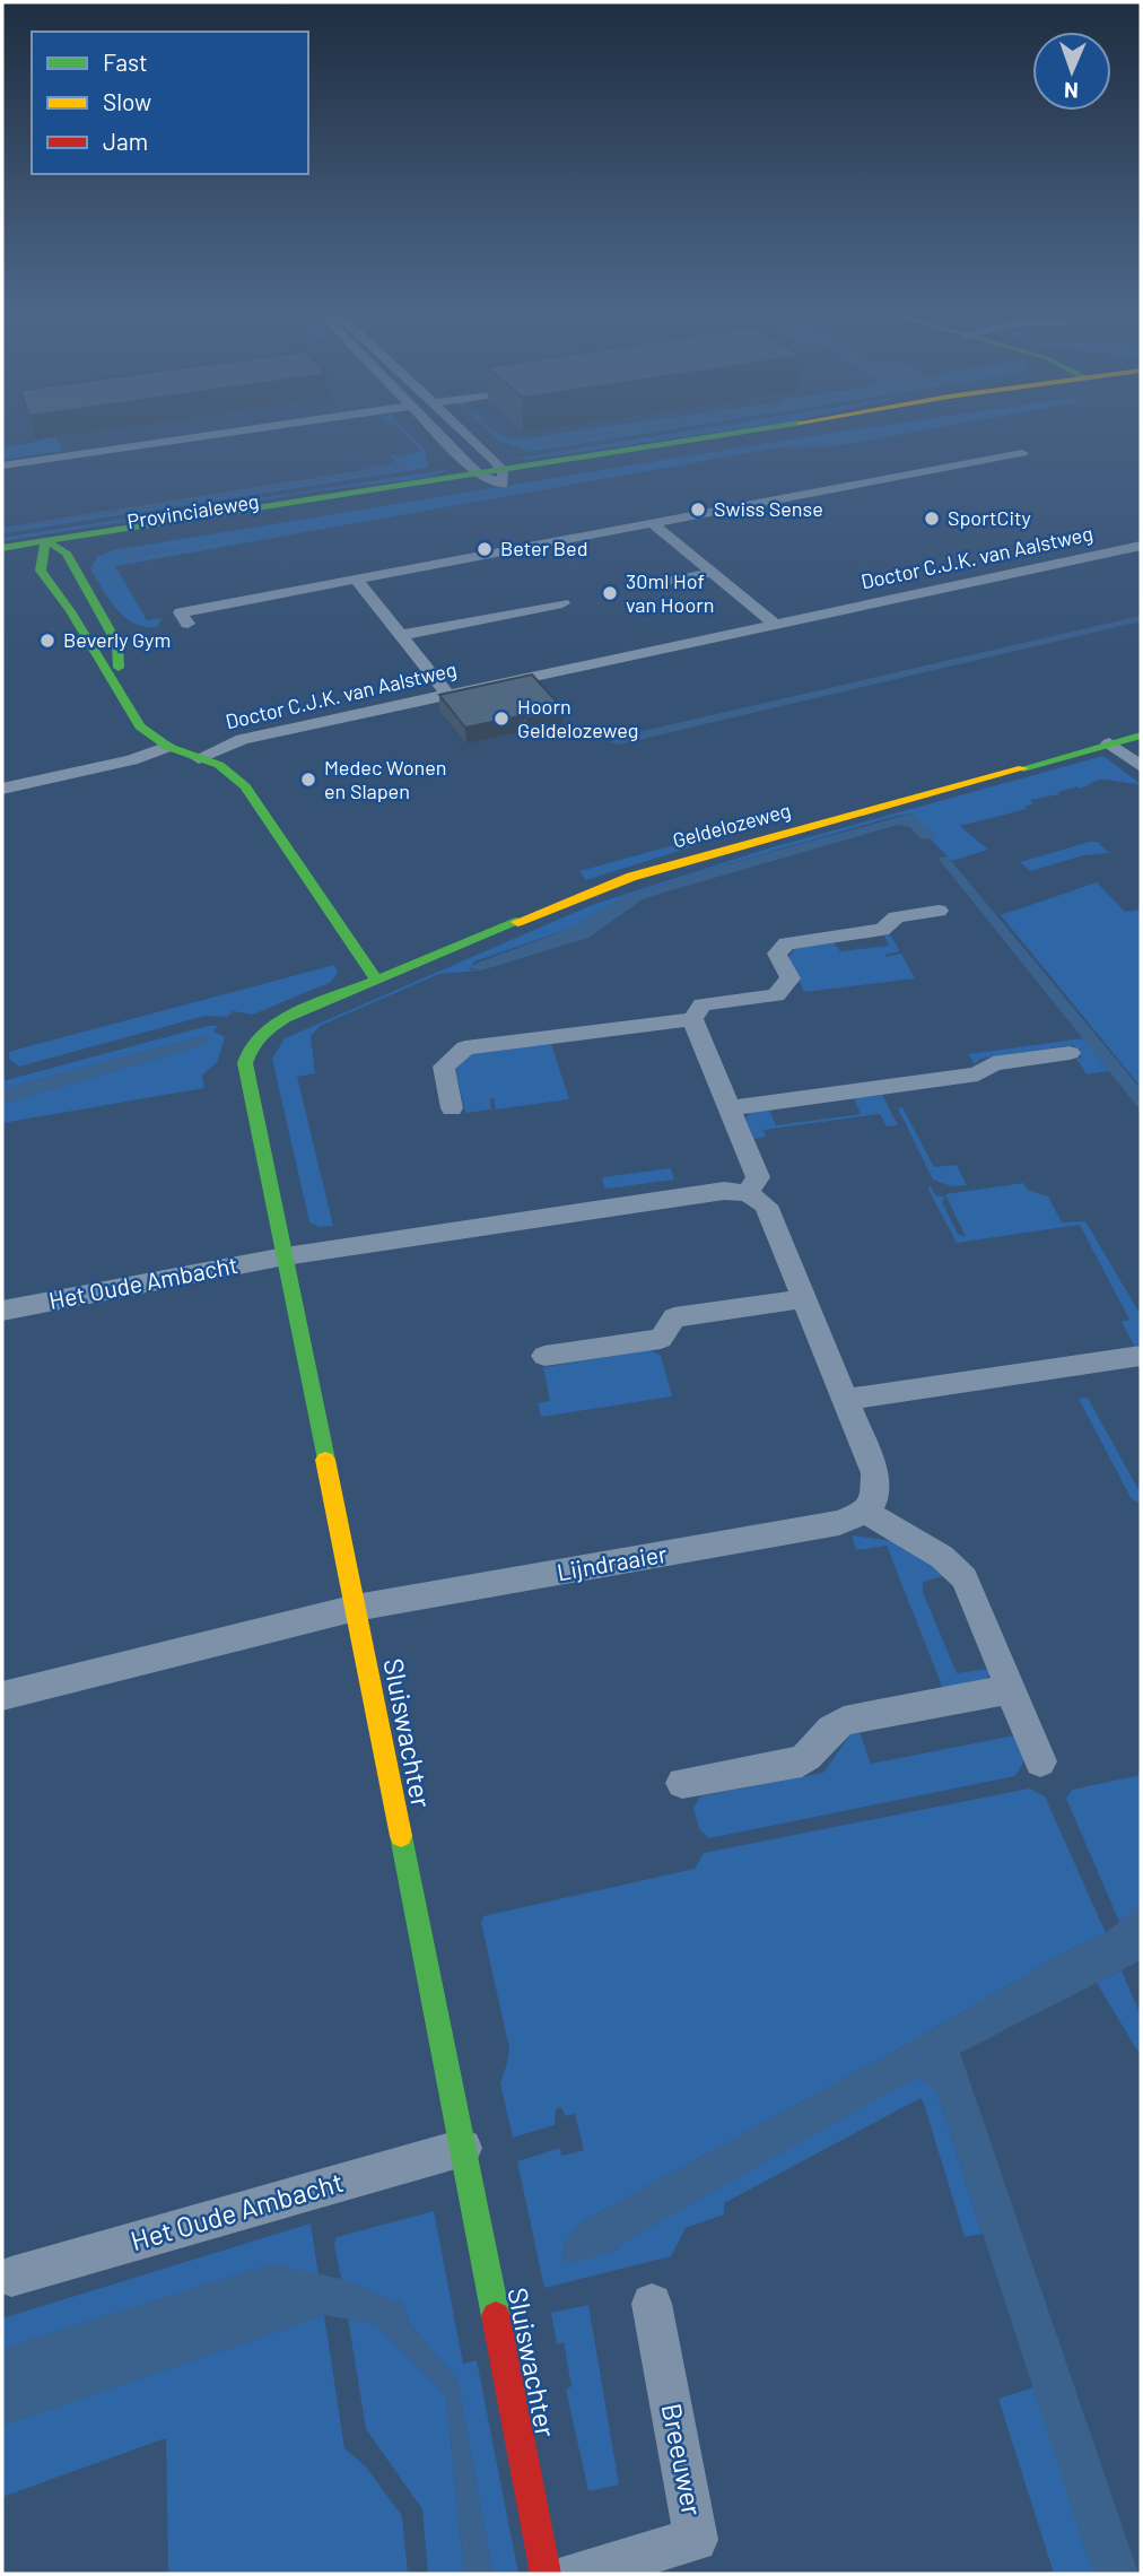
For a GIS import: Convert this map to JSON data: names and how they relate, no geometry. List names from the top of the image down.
{
  "streets": {
    "street": [
      "Provincialeweg",
      "Doctor C.J.K. van Aalstweg",
      "Geldelozeweg",
      "Het Oude Ambacht",
      "Lijndraaier",
      "Sluiswachter",
      "Breeuwer"
    ]
  },
  "crossings": [
    ["Provincialeweg", "Doctor C.J.K. van Aalstweg"],
    ["Doctor C.J.K. van Aalstweg", "Geldelozeweg"],
    ["Doctor C.J.K. van Aalstweg", "Sluiswachter"],
    ["Geldelozeweg", "Sluiswachter"],
    ["Het Oude Ambacht", "Sluiswachter"],
    ["Lijndraaier", "Sluiswachter"]
  ],
  "places": [
    "Swiss Sense",
    "SportCity",
    "Beter Bed",
    "30ml Hof van Hoorn",
    "Beverly Gym",
    "Hoorn Geldelozeweg",
    "Medec Wonen en Slapen"
  ],
  "legend": ["Fast", "Slow", "Jam"],
  "north": "bottom"
}
